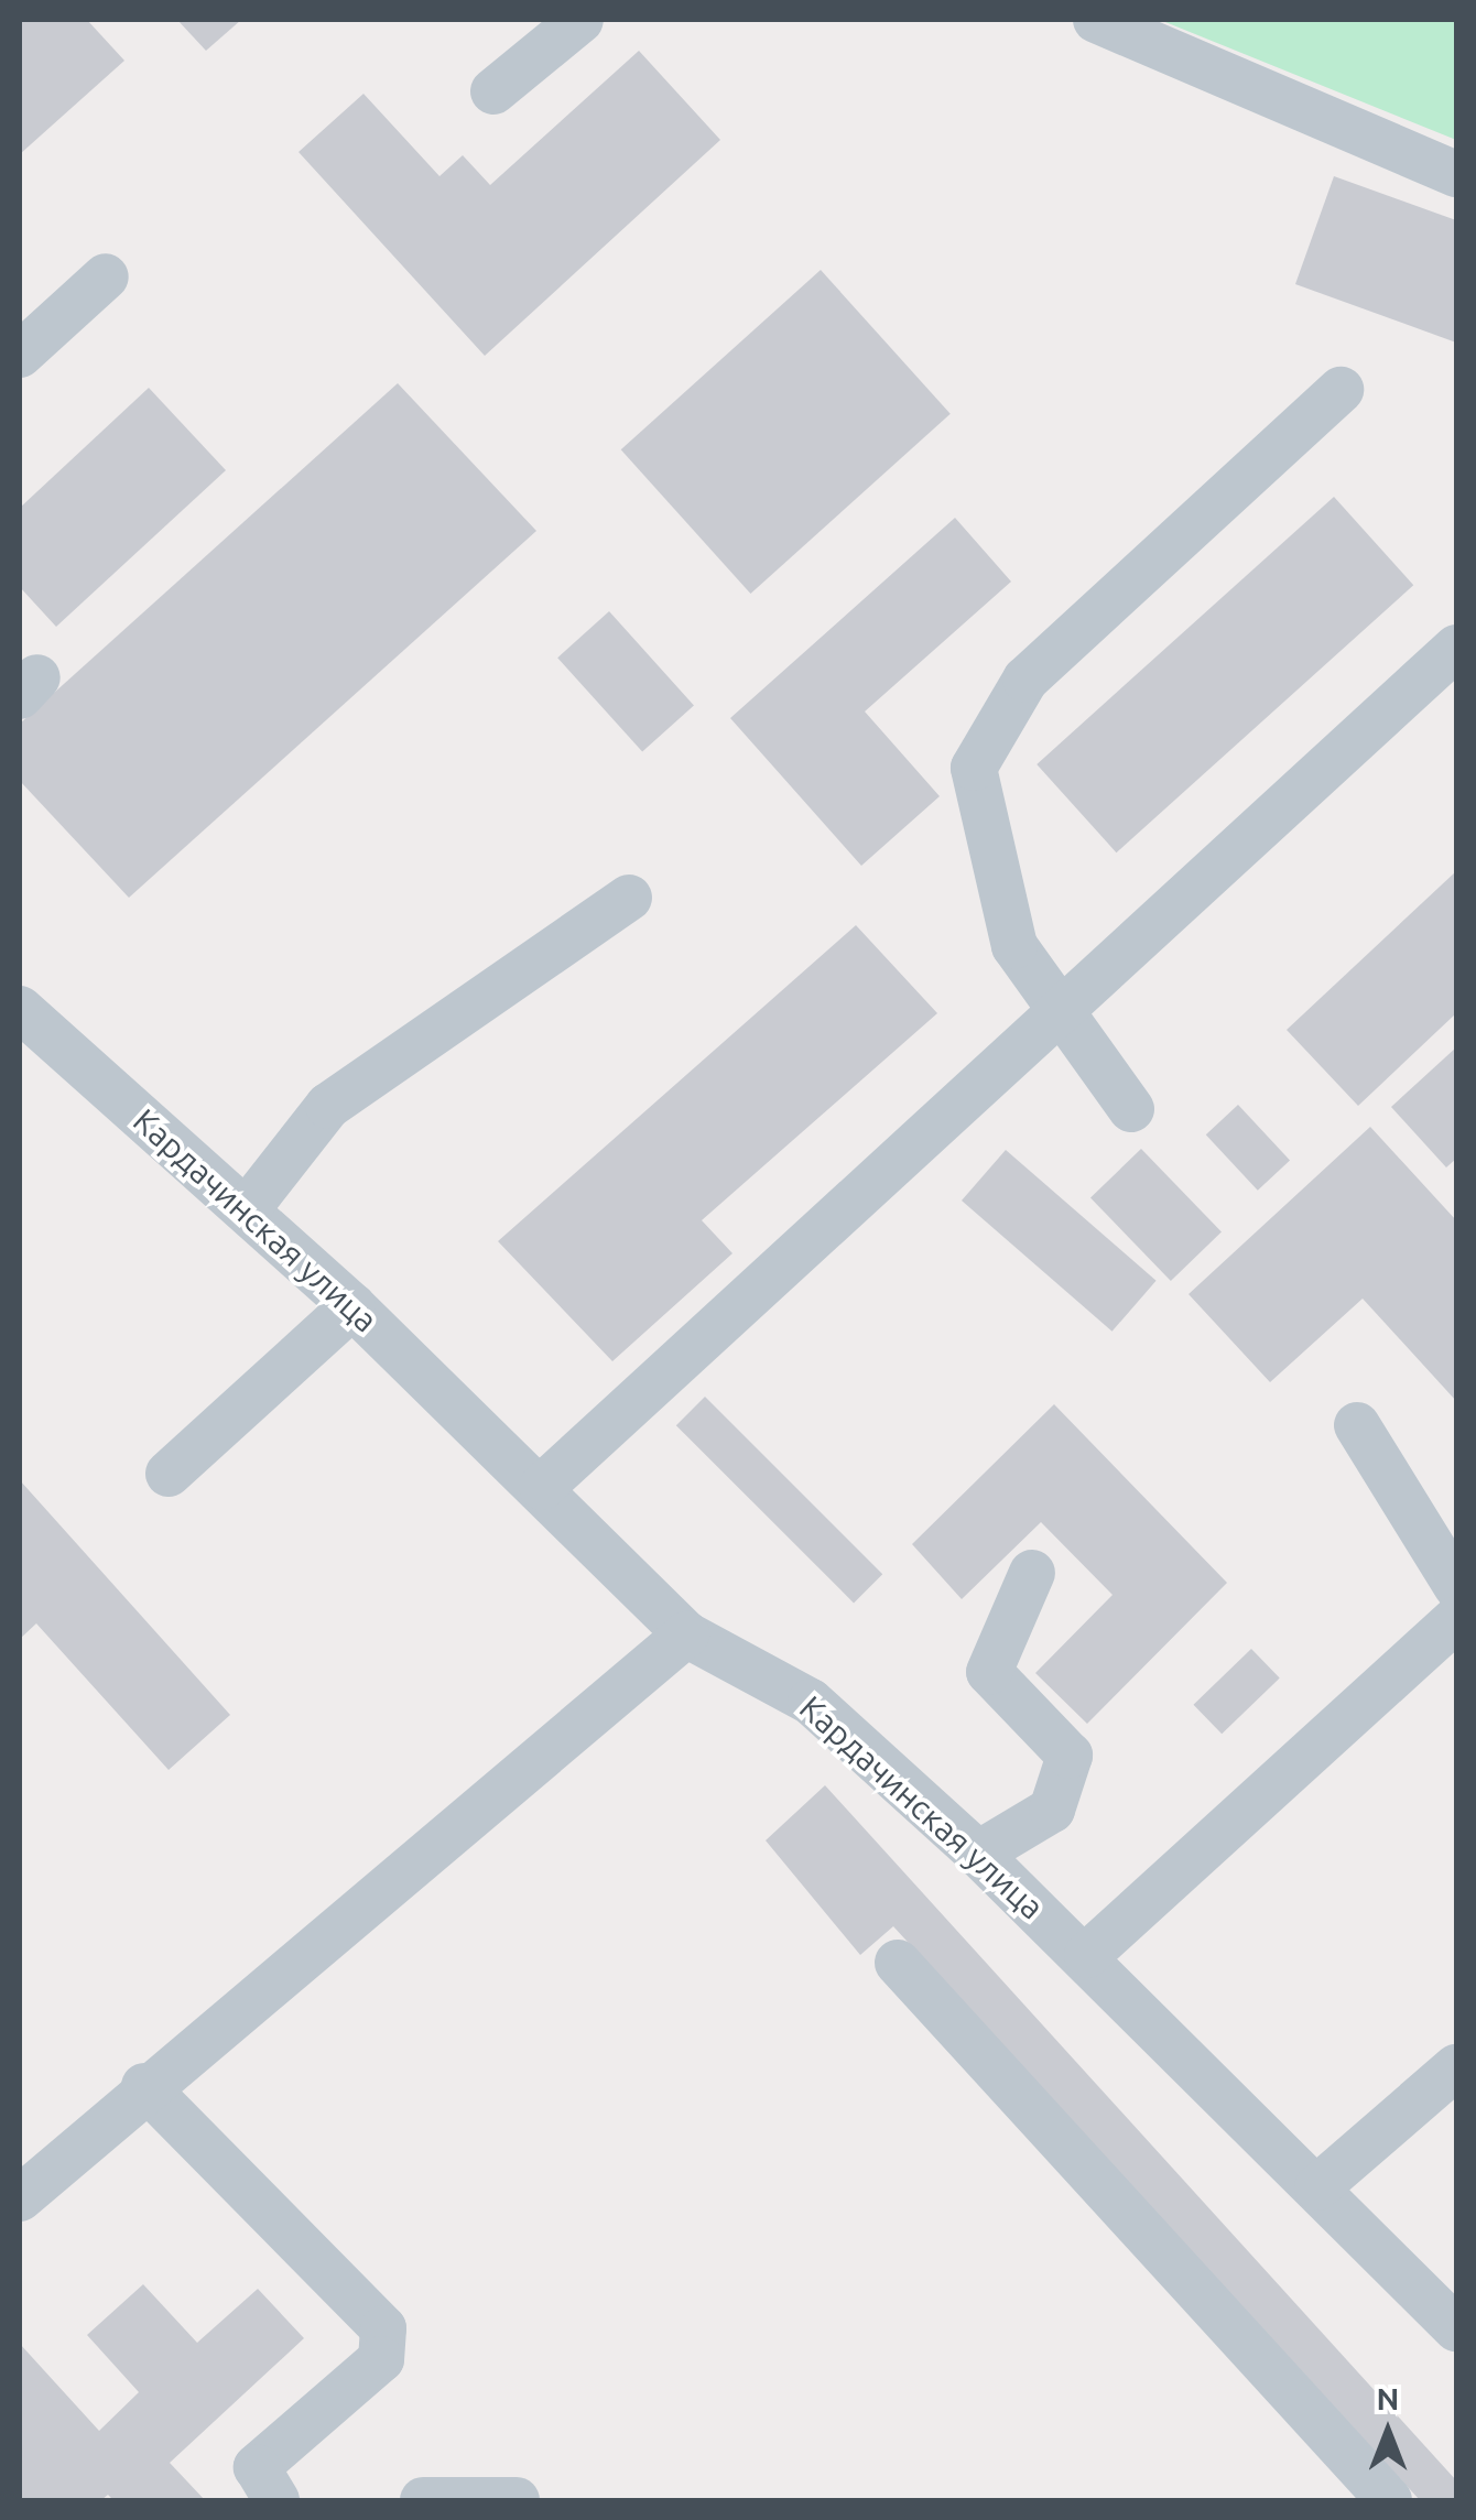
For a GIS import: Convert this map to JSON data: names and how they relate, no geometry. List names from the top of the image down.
{
  "streets": {
    "street": ["Кардачинская улица"]
  },
  "north": "top"
}
